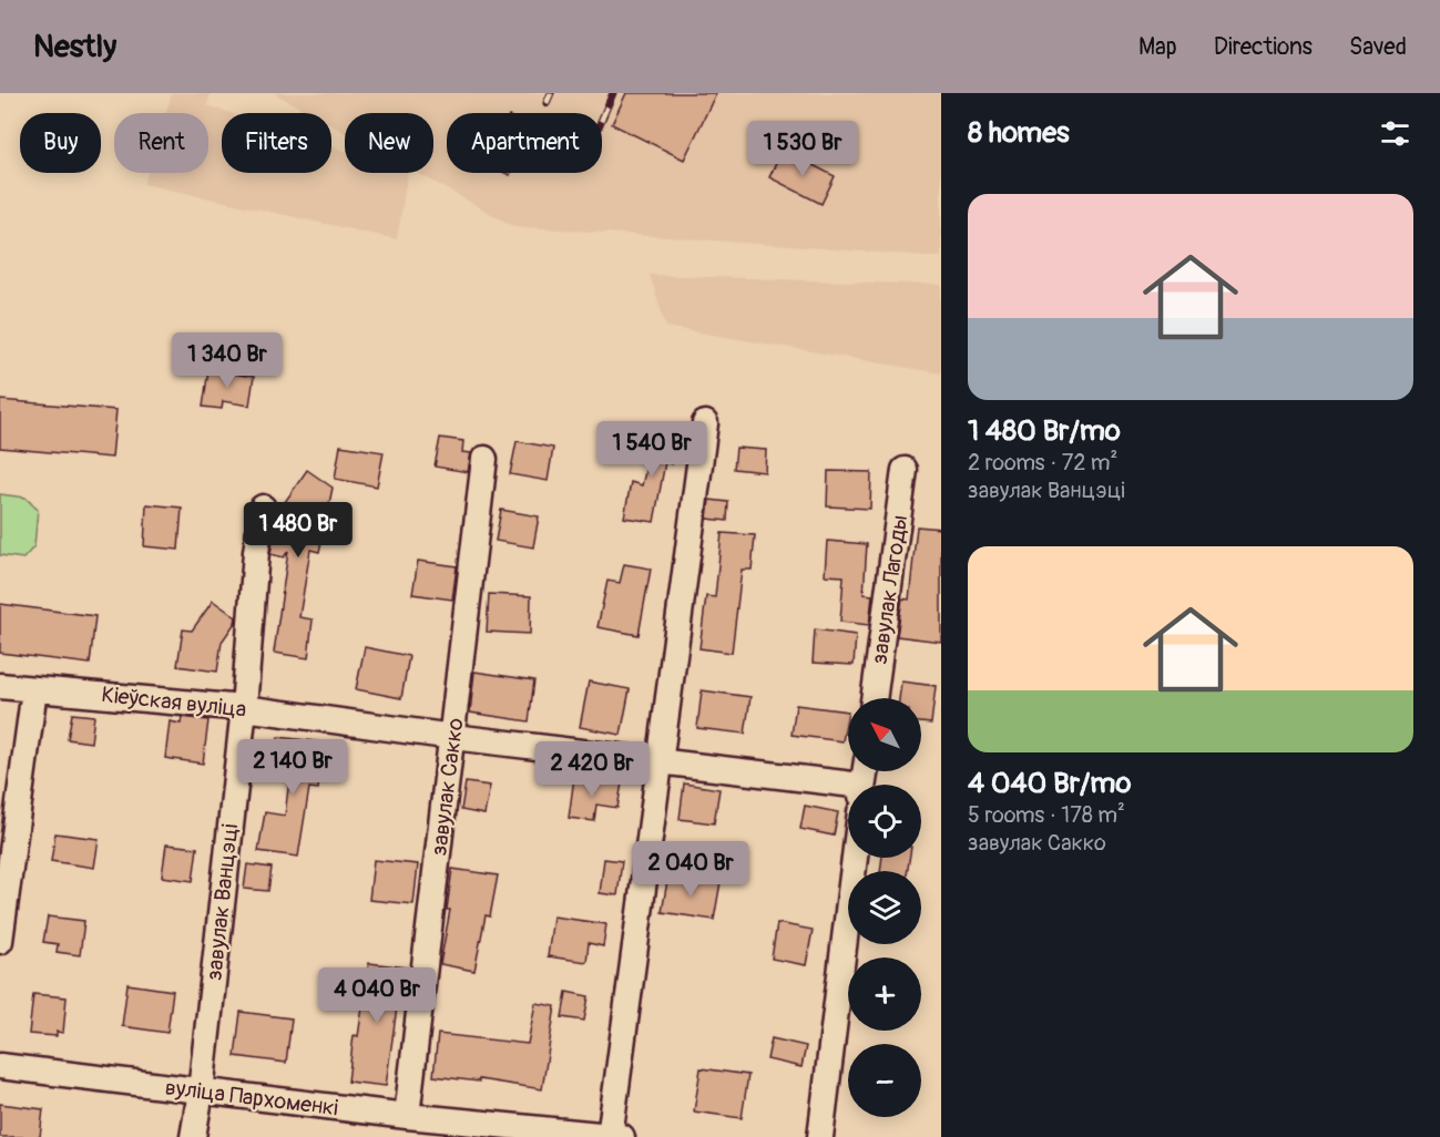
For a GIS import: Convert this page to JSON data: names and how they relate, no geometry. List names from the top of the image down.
{
  "streets": {
    "street": [
      "завулак Лагоды",
      "Кіеўская вуліца",
      "завулак Сакко",
      "завулак Ванцэці",
      "вуліца Пархоменкі"
    ]
  },
  "crossings": [
    ["Кіеўская вуліца", "завулак Сакко"],
    ["Кіеўская вуліца", "завулак Ванцэці"],
    ["завулак Сакко", "вуліца Пархоменкі"],
    ["завулак Ванцэці", "вуліца Пархоменкі"]
  ],
  "north": "top left",
  "page": {
    "header": "Nestly",
    "nav": ["Map", "Directions", "Saved"],
    "heading": "8 homes",
    "chip": [
      "Buy",
      "Rent",
      "Filters",
      "New",
      "Apartment"
    ],
    "price": [
      "1 530 Br",
      "1 340 Br",
      "1 540 Br",
      "1 480 Br",
      "2 140 Br",
      "2 420 Br",
      "2 040 Br",
      "4 040 Br"
    ],
    "list": [
      {
        "name": "1 480 Br/mo",
        "note": "2 rooms · 72 m² · завулак Ванцэці"
      },
      {
        "name": "4 040 Br/mo",
        "note": "5 rooms · 178 m² · завулак Сакко"
      }
    ],
    "map_buttons": ["+", "−"]
  }
}
